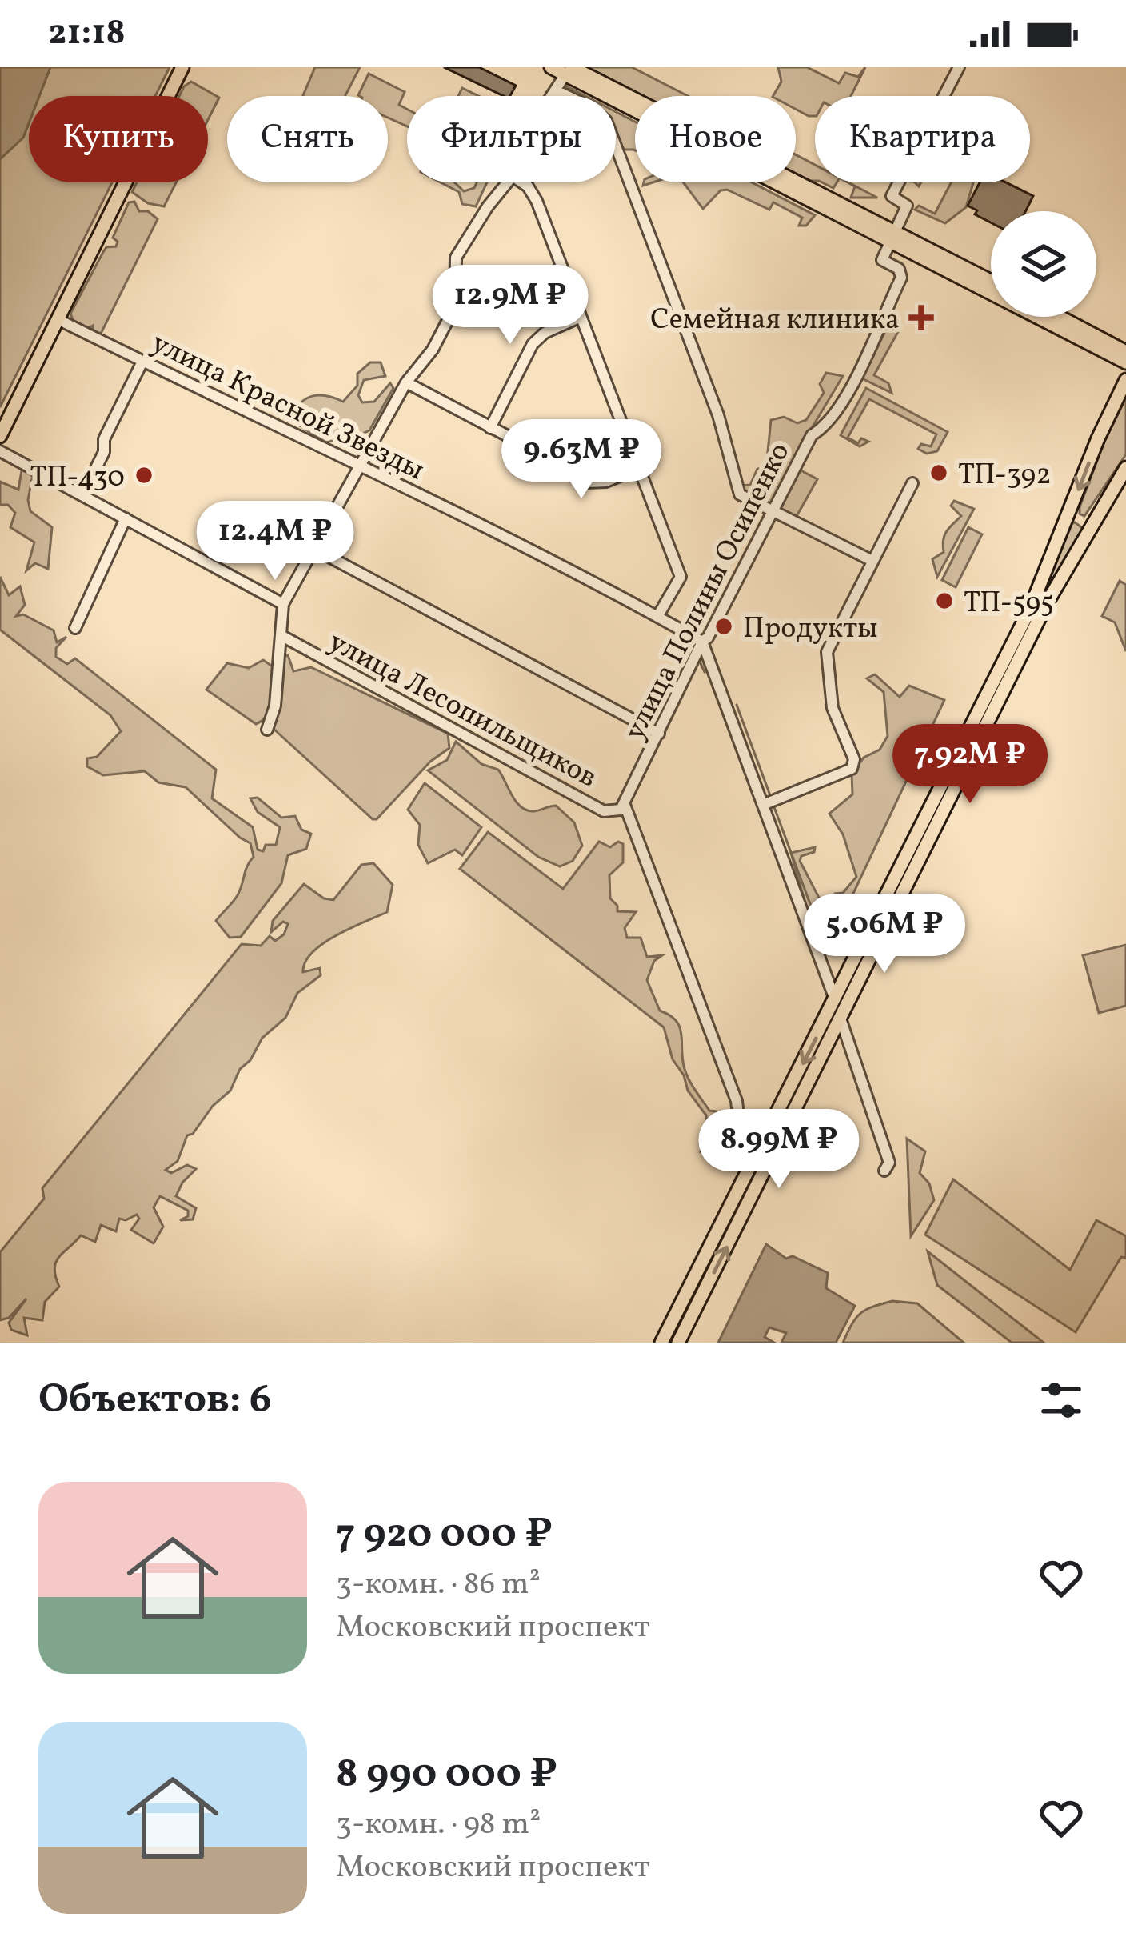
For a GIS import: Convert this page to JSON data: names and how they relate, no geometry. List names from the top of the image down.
{
  "streets": {
    "street": ["улица Красной Звезды", "улица Полины Осипенко", "улица Лесопильщиков"]
  },
  "crossings": [
    ["улица Красной Звезды", "улица Полины Осипенко"],
    ["улица Полины Осипенко", "улица Лесопильщиков"]
  ],
  "places": {
    "health": ["Семейная клиника"],
    "other": [
      "ТП-392",
      "ТП-430",
      "ТП-595",
      "Продукты"
    ]
  },
  "page": {
    "status": "21:18",
    "chip": [
      "Купить",
      "Снять",
      "Фильтры",
      "Новое",
      "Квартира"
    ],
    "price": [
      "12.9M ₽",
      "9.63M ₽",
      "12.4M ₽",
      "7.92M ₽",
      "5.06M ₽",
      "8.99M ₽"
    ],
    "heading": "Объектов: 6",
    "list": [
      {
        "name": "7 920 000 ₽",
        "note": "3-комн. · 86 m² · Московский проспект"
      },
      {
        "name": "8 990 000 ₽",
        "note": "3-комн. · 98 m² · Московский проспект"
      }
    ]
  }
}
